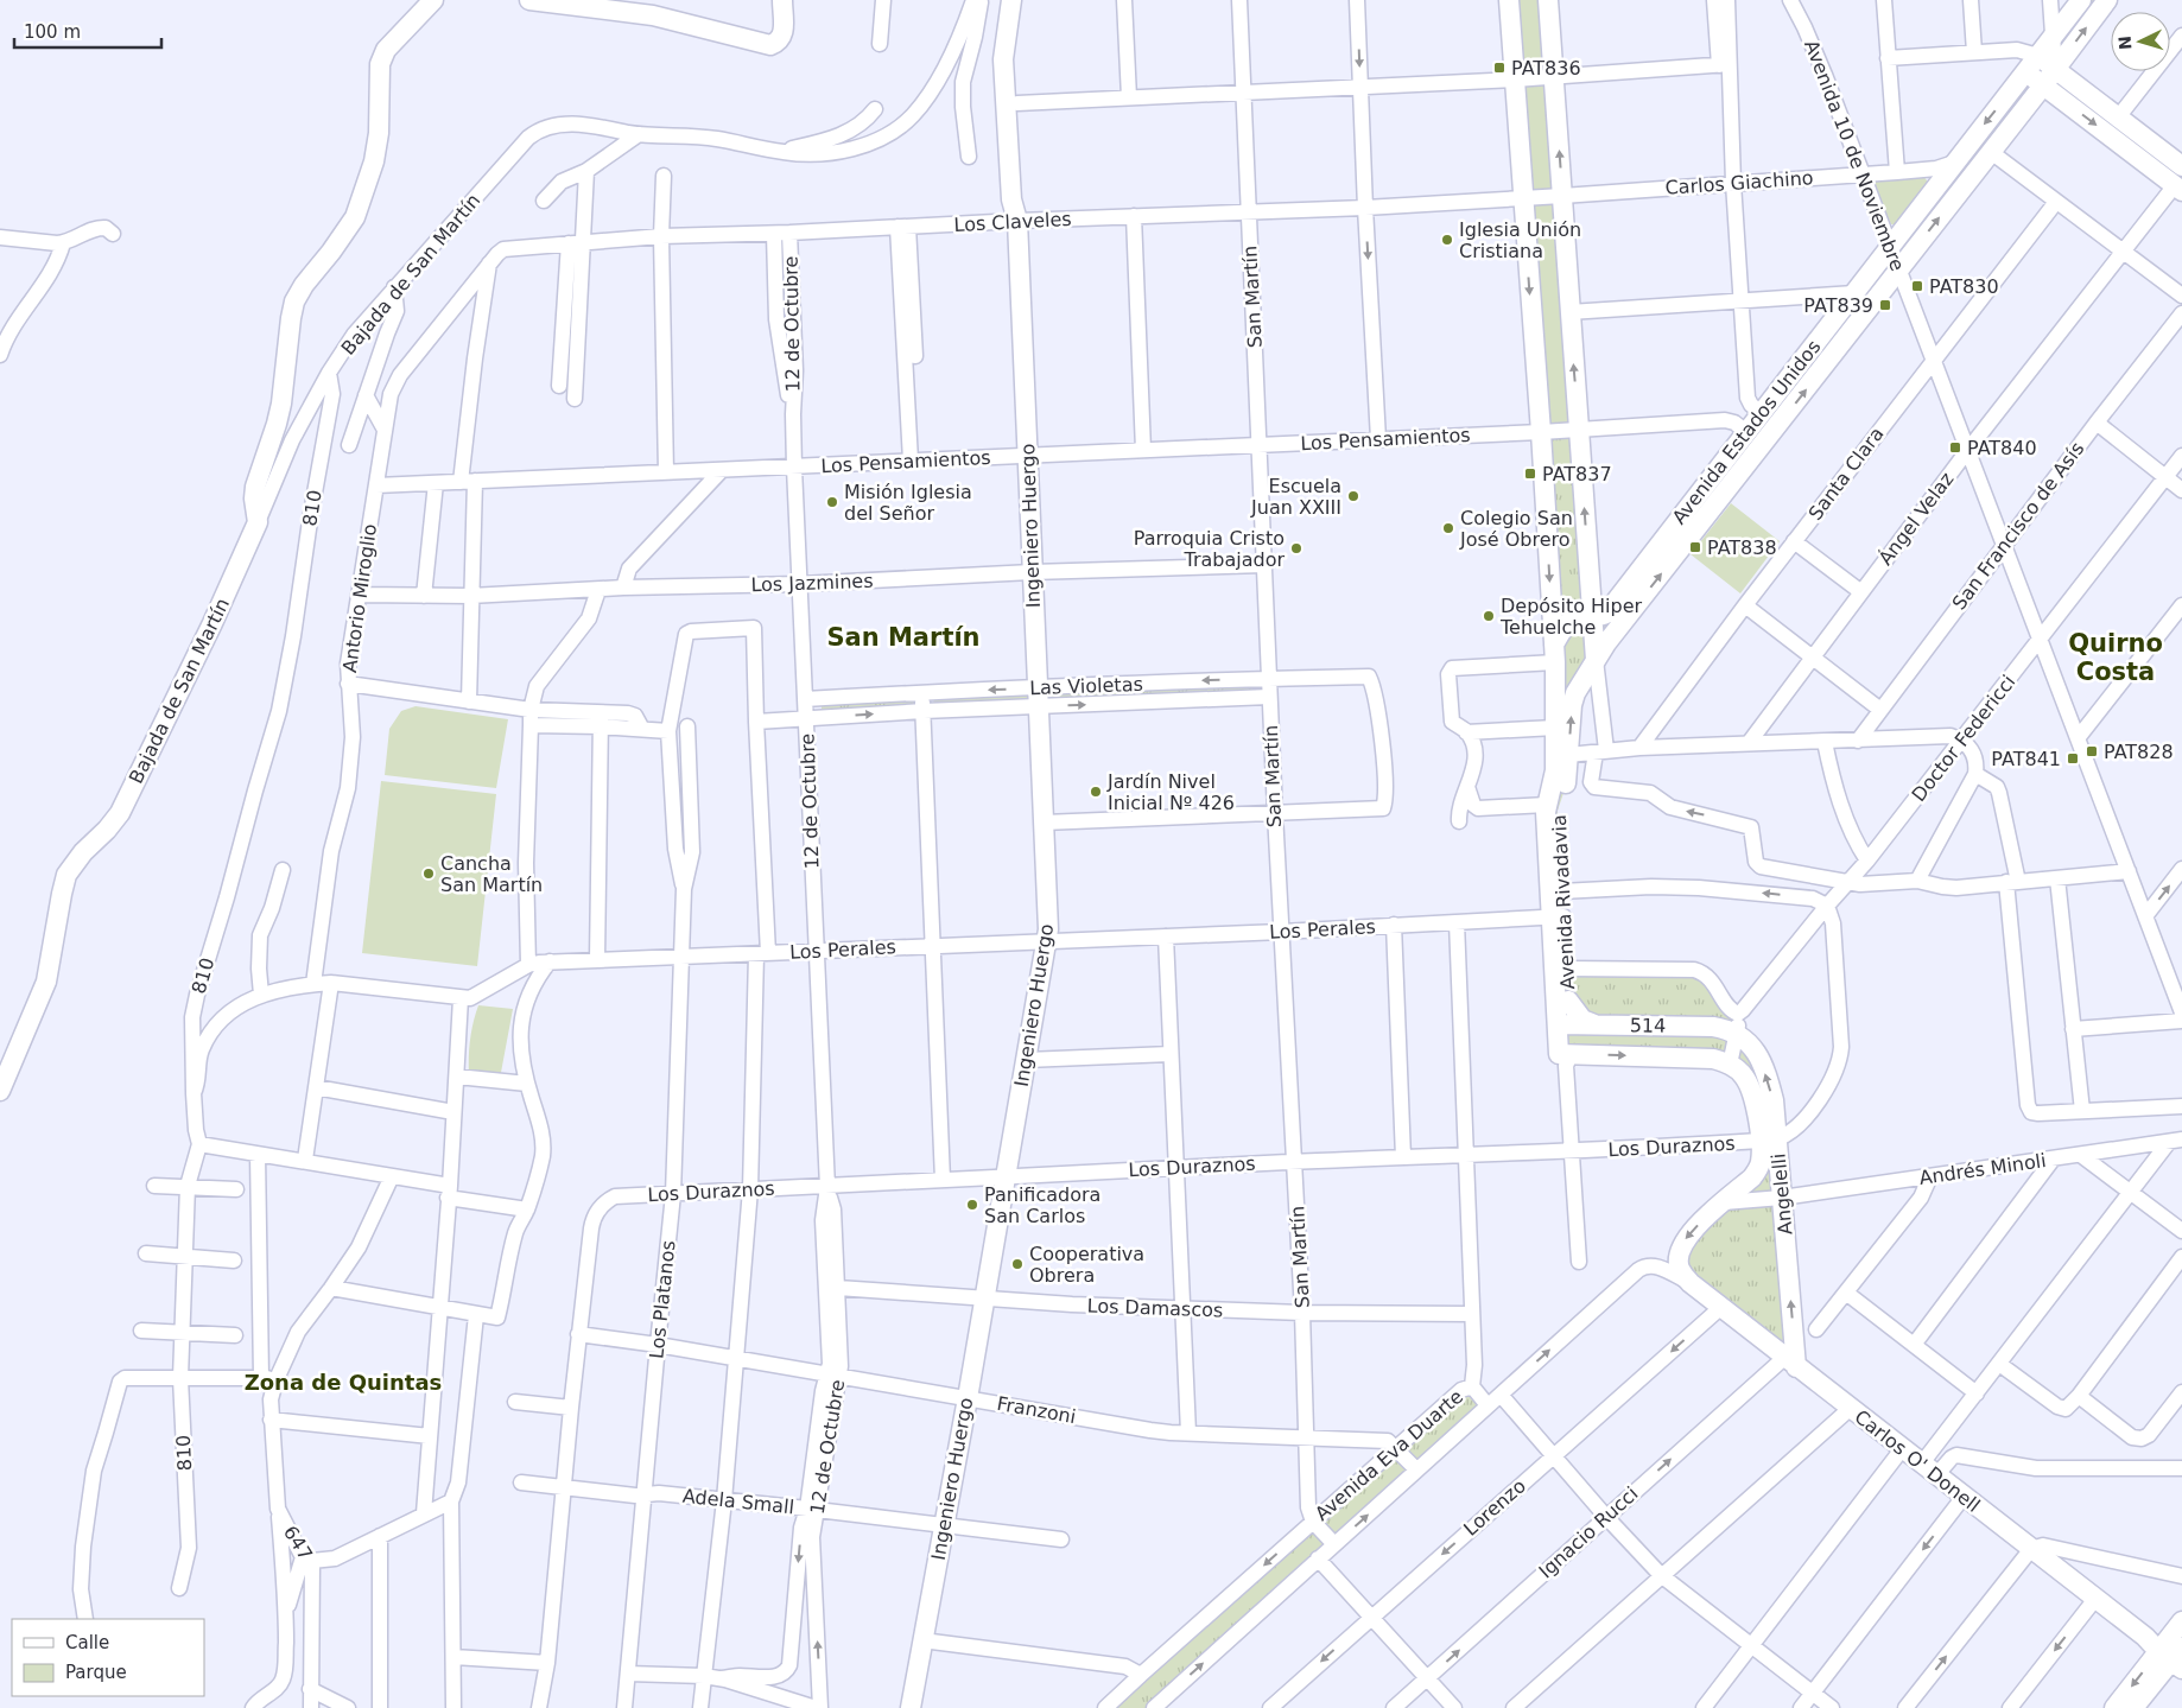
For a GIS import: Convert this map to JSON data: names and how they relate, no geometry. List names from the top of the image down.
{
  "streets": {
    "main road": [
      "Bajada de San Martín",
      "Avenida Estados Unidos",
      "Ingeniero Huergo",
      "Avenida Rivadavia",
      "514",
      "Angelelli",
      "Carlos O' Donell"
    ],
    "street": [
      "Avenida 10 de Noviembre",
      "Carlos Giachino",
      "Los Claveles",
      "San Martín",
      "12 de Octubre",
      "Los Pensamientos",
      "Santa Clara",
      "810",
      "Ángel Velaz",
      "San Francisco de Asís",
      "Los Jazmines",
      "Antorio Miroglio",
      "Las Violetas",
      "Doctor Federicci",
      "Los Perales",
      "Los Duraznos",
      "Andrés Minoli",
      "Los Platanos",
      "Los Damascos",
      "Franzoni",
      "Avenida Eva Duarte",
      "Adela Small",
      "Lorenzo",
      "Ignacio Rucci",
      "647"
    ]
  },
  "crossings": [
    ["Avenida 10 de Noviembre", "Carlos Giachino"],
    ["Avenida 10 de Noviembre", "Avenida Estados Unidos"],
    ["Avenida 10 de Noviembre", "Santa Clara"],
    ["Avenida 10 de Noviembre", "Ángel Velaz"],
    ["Avenida 10 de Noviembre", "San Francisco de Asís"],
    ["Avenida 10 de Noviembre", "Doctor Federicci"],
    ["Carlos Giachino", "Los Claveles"],
    ["Carlos Giachino", "Avenida Estados Unidos"],
    ["Carlos Giachino", "Avenida Rivadavia"],
    ["Los Claveles", "San Martín"],
    ["Los Claveles", "12 de Octubre"],
    ["Los Claveles", "Ingeniero Huergo"],
    ["Los Claveles", "Antorio Miroglio"],
    ["Los Claveles", "Avenida Rivadavia"],
    ["Bajada de San Martín", "810"],
    ["San Martín", "Los Pensamientos"],
    ["San Martín", "Los Jazmines"],
    ["San Martín", "Las Violetas"],
    ["San Martín", "Los Perales"],
    ["San Martín", "Los Duraznos"],
    ["San Martín", "Los Damascos"],
    ["San Martín", "Franzoni"],
    ["San Martín", "Avenida Eva Duarte"],
    ["12 de Octubre", "Los Pensamientos"],
    ["12 de Octubre", "Los Jazmines"],
    ["12 de Octubre", "Las Violetas"],
    ["12 de Octubre", "Los Perales"],
    ["12 de Octubre", "Los Duraznos"],
    ["12 de Octubre", "Los Damascos"],
    ["12 de Octubre", "Franzoni"],
    ["12 de Octubre", "Adela Small"],
    ["Avenida Estados Unidos", "Los Pensamientos"],
    ["Avenida Estados Unidos", "Avenida Rivadavia"],
    ["Los Pensamientos", "Ingeniero Huergo"],
    ["Los Pensamientos", "Antorio Miroglio"],
    ["Los Pensamientos", "Avenida Rivadavia"],
    ["810", "Los Perales"],
    ["Ingeniero Huergo", "Los Jazmines"],
    ["Ingeniero Huergo", "Las Violetas"],
    ["Ingeniero Huergo", "Los Perales"],
    ["Ingeniero Huergo", "Los Duraznos"],
    ["Ingeniero Huergo", "Los Damascos"],
    ["Ingeniero Huergo", "Franzoni"],
    ["Ingeniero Huergo", "Adela Small"],
    ["Los Jazmines", "Antorio Miroglio"],
    ["Antorio Miroglio", "Los Perales"],
    ["Las Violetas", "Los Platanos"],
    ["Doctor Federicci", "514"],
    ["Doctor Federicci", "Angelelli"],
    ["Avenida Rivadavia", "Los Perales"],
    ["Avenida Rivadavia", "514"],
    ["Avenida Rivadavia", "Los Duraznos"],
    ["Los Perales", "Los Platanos"],
    ["514", "Angelelli"],
    ["Los Duraznos", "Angelelli"],
    ["Los Duraznos", "Los Platanos"],
    ["Los Duraznos", "Franzoni"],
    ["Andrés Minoli", "Angelelli"],
    ["Angelelli", "Carlos O' Donell"],
    ["Angelelli", "Ignacio Rucci"],
    ["Los Platanos", "Franzoni"],
    ["Los Platanos", "Adela Small"],
    ["Franzoni", "Avenida Eva Duarte"],
    ["Carlos O' Donell", "Lorenzo"],
    ["Carlos O' Donell", "Ignacio Rucci"]
  ],
  "one_way": ["Lorenzo"],
  "districts": ["San Martín", "Quirno Costa", "Zona de Quintas"],
  "places": {
    "transit": [
      "PAT836",
      "PAT830",
      "PAT839",
      "PAT840",
      "PAT837",
      "PAT838",
      "PAT828",
      "PAT841"
    ],
    "other": [
      "Iglesia Unión Cristiana",
      "Escuela Juan XXIII",
      "Misión Iglesia del Señor",
      "Colegio San José Obrero",
      "Parroquia Cristo Trabajador",
      "Depósito Hiper Tehuelche",
      "Jardín Nivel Inicial Nº 426",
      "Cancha San Martín",
      "Panificadora San Carlos",
      "Cooperativa Obrera"
    ]
  },
  "legend": ["Calle", "Parque"],
  "scale_bar": "100 m",
  "north": "left"
}
